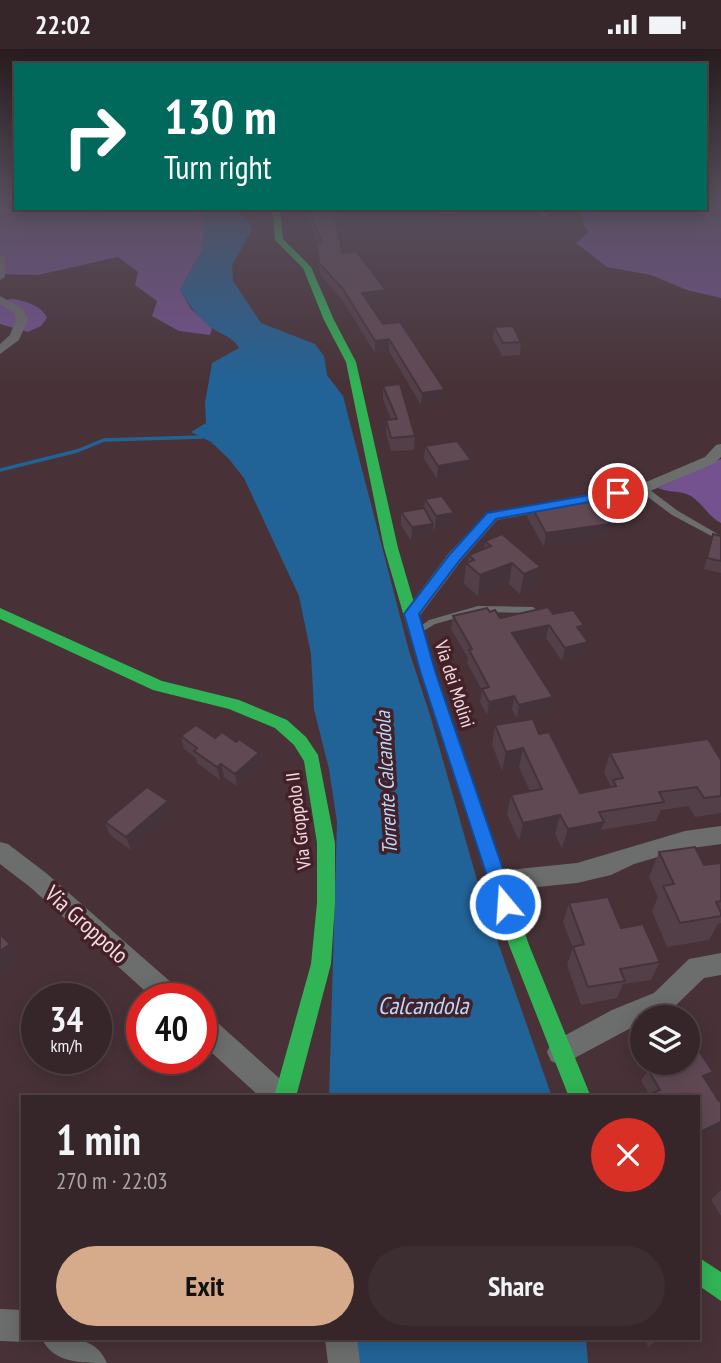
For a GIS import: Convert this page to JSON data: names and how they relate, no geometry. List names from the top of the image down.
{
  "streets": {
    "street": ["Via dei Molini", "Via Groppolo II", "Via Groppolo"]
  },
  "water": ["Torrente Calcandola", "Calcandola"],
  "page": {
    "status": "22:02",
    "turn": ["130 m", "Turn right"],
    "speed": "34 km/h",
    "limit": "40",
    "heading": ["1 min", "270 m · 22:03"],
    "buttons": ["Exit", "Share"]
  }
}
